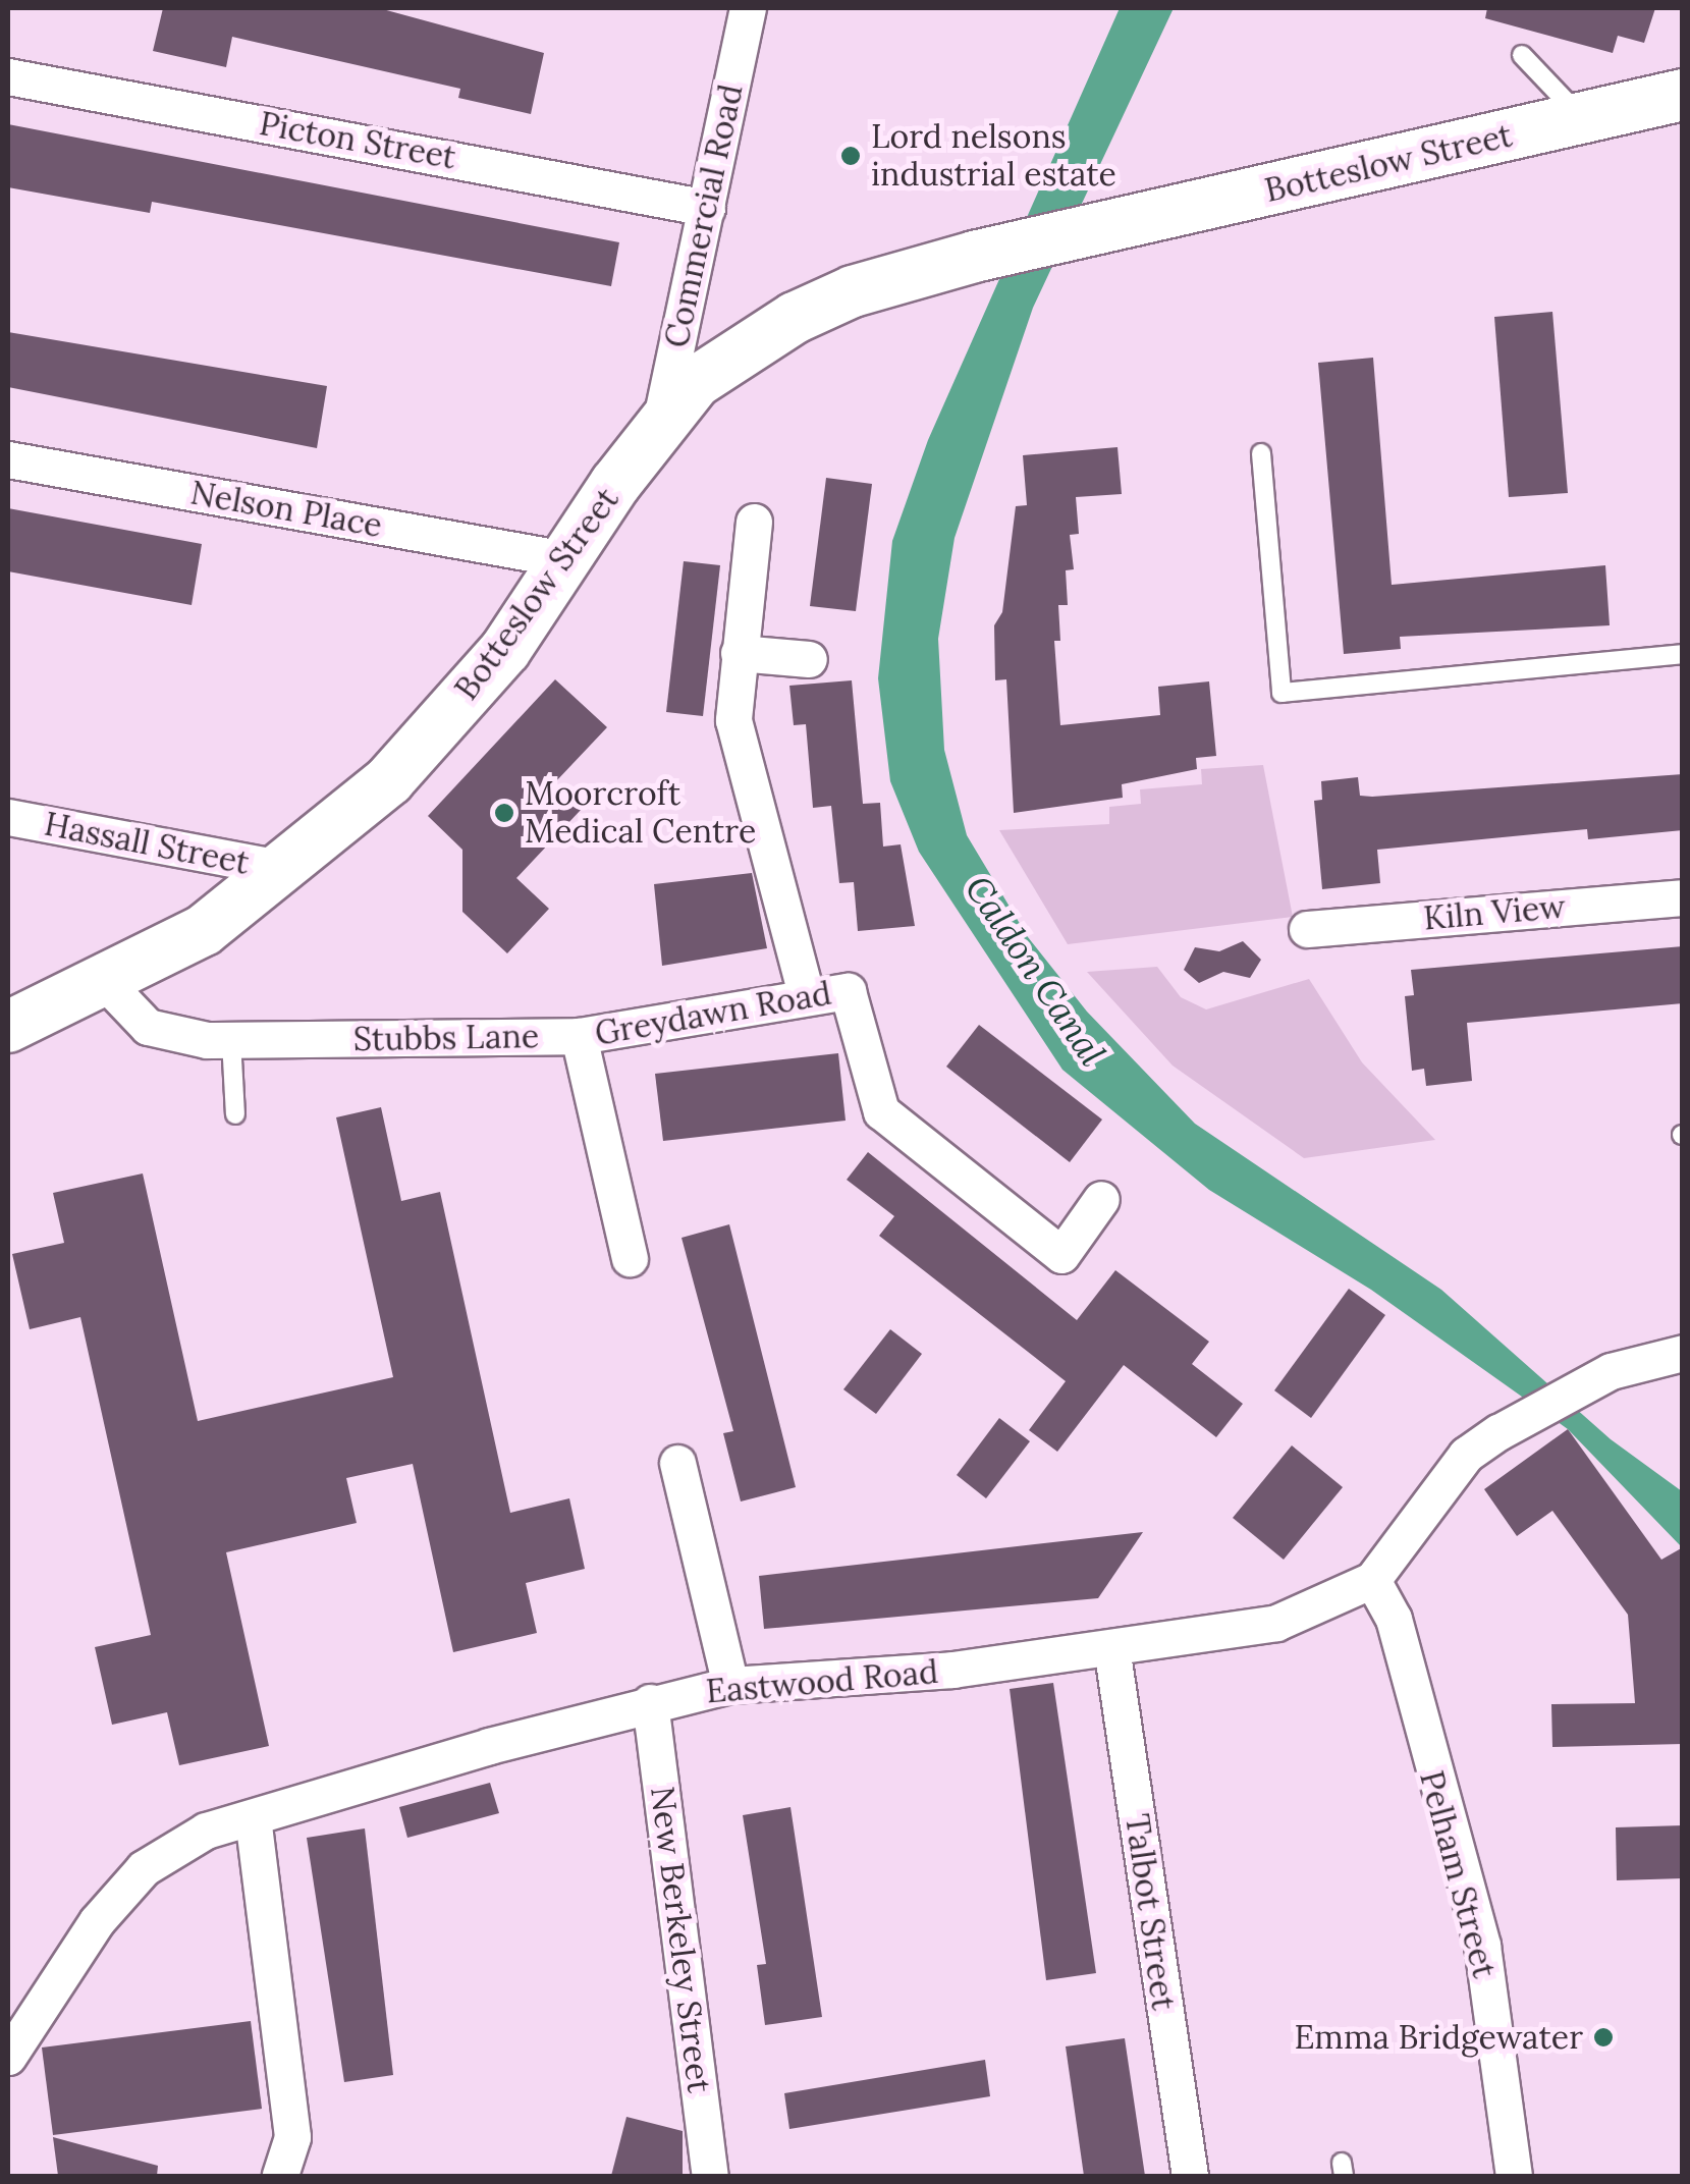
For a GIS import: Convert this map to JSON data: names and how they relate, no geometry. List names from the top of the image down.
{
  "streets": {
    "street": [
      "Picton Street",
      "Botteslow Street",
      "Commercial Road",
      "Nelson Place",
      "Hassall Street",
      "Kiln View",
      "Greydawn Road",
      "Stubbs Lane",
      "Eastwood Road",
      "Pelham Street",
      "Talbot Street",
      "New Berkeley Street"
    ]
  },
  "crossings": [
    ["Picton Street", "Commercial Road"],
    ["Botteslow Street", "Commercial Road"],
    ["Botteslow Street", "Nelson Place"],
    ["Botteslow Street", "Hassall Street"],
    ["Botteslow Street", "Stubbs Lane"],
    ["Greydawn Road", "Stubbs Lane"],
    ["Eastwood Road", "Pelham Street"],
    ["Eastwood Road", "Talbot Street"],
    ["Eastwood Road", "New Berkeley Street"]
  ],
  "water": ["Caldon Canal"],
  "places": ["Lord nelsons industrial estate", "Moorcroft Medical Centre", "Emma Bridgewater"]
}
